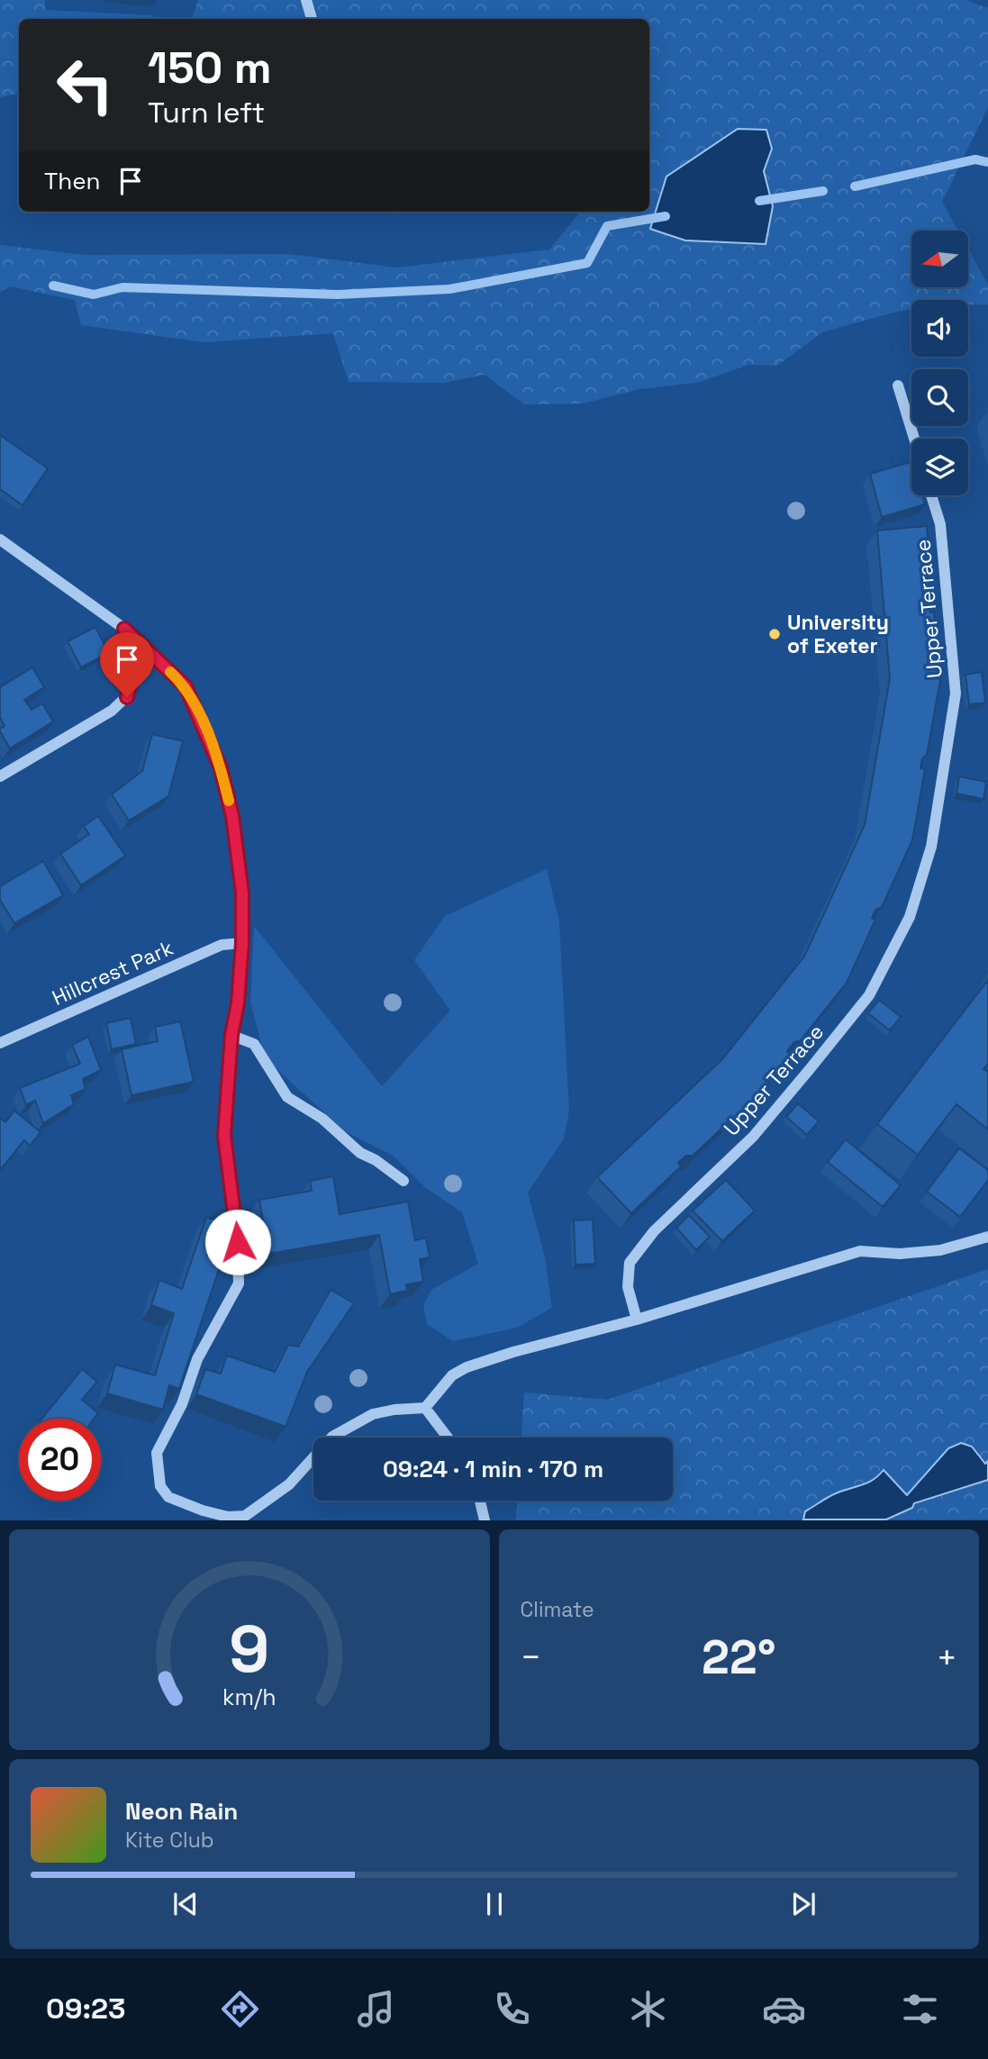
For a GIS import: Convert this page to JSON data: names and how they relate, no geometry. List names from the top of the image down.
{
  "streets": {
    "street": ["Upper Terrace", "Hillcrest Park"]
  },
  "places": ["University of Exeter"],
  "north": "left",
  "page": {
    "turn": ["150 m", "Turn left"],
    "then": "Then",
    "limit": "20",
    "trip": "09:24 · 1 min · 170 m",
    "tile": "Climate",
    "heat": ["−", "22°", "+"],
    "song": ["Neon Rain", "Kite Club"],
    "tabs": "09:23",
    "gauge": ["9", "km/h"]
  }
}
